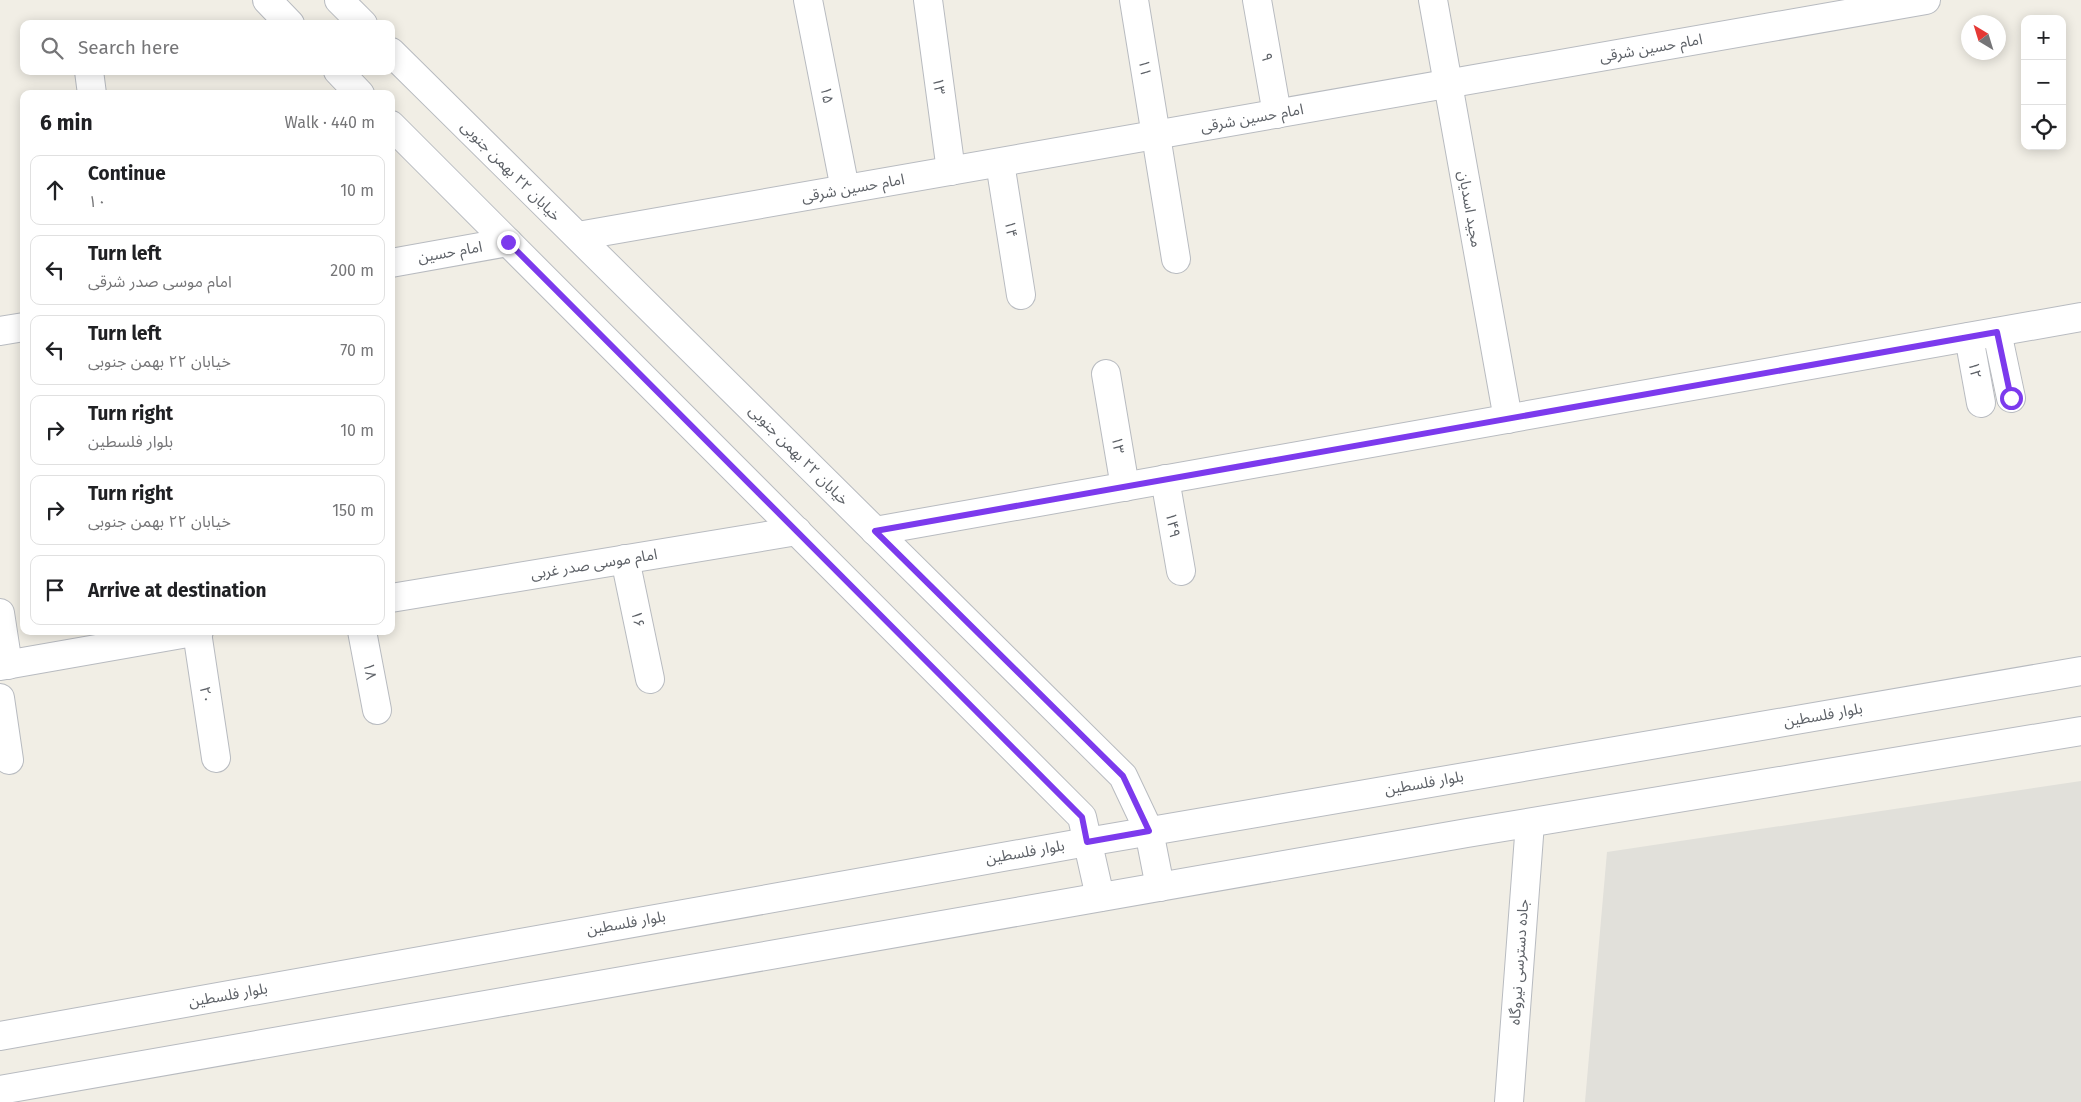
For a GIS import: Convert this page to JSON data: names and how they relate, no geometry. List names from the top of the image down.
{
  "streets": {
    "street": [
      "امام حسین شرقی",
      "۹",
      "۱۱",
      "۱۳",
      "۱۵",
      "خیابان ۲۲ بهمن جنوبی",
      "مجید اسدیان",
      "۱۴",
      "امام حسین",
      "۱۲",
      "۱۴۹",
      "امام موسی صدر غربی",
      "۱۶",
      "۱۸",
      "۲۰",
      "بلوار فلسطین",
      "جاده دسترسی نیروگاه"
    ]
  },
  "crossings": [
    ["امام حسین شرقی", "۹"],
    ["امام حسین شرقی", "۱۱"],
    ["امام حسین شرقی", "۱۳"],
    ["امام حسین شرقی", "۱۵"],
    ["امام حسین شرقی", "خیابان ۲۲ بهمن جنوبی"],
    ["امام حسین شرقی", "مجید اسدیان"],
    ["امام حسین شرقی", "۱۴"],
    ["خیابان ۲۲ بهمن جنوبی", "بلوار فلسطین"],
    ["امام موسی صدر غربی", "۱۶"]
  ],
  "north": "top left",
  "page": {
    "map_buttons": ["+", "−"],
    "search": "Search here",
    "heading": ["6 min", "Walk · 440 m"],
    "list": [
      ["Continue", "۱۰", "10 m"],
      ["Turn left", "امام موسی صدر شرقی", "200 m"],
      ["Turn left", "خیابان ۲۲ بهمن جنوبی", "70 m"],
      ["Turn right", "بلوار فلسطین", "10 m"],
      ["Turn right", "خیابان ۲۲ بهمن جنوبی", "150 m"],
      "Arrive at destination"
    ]
  }
}
